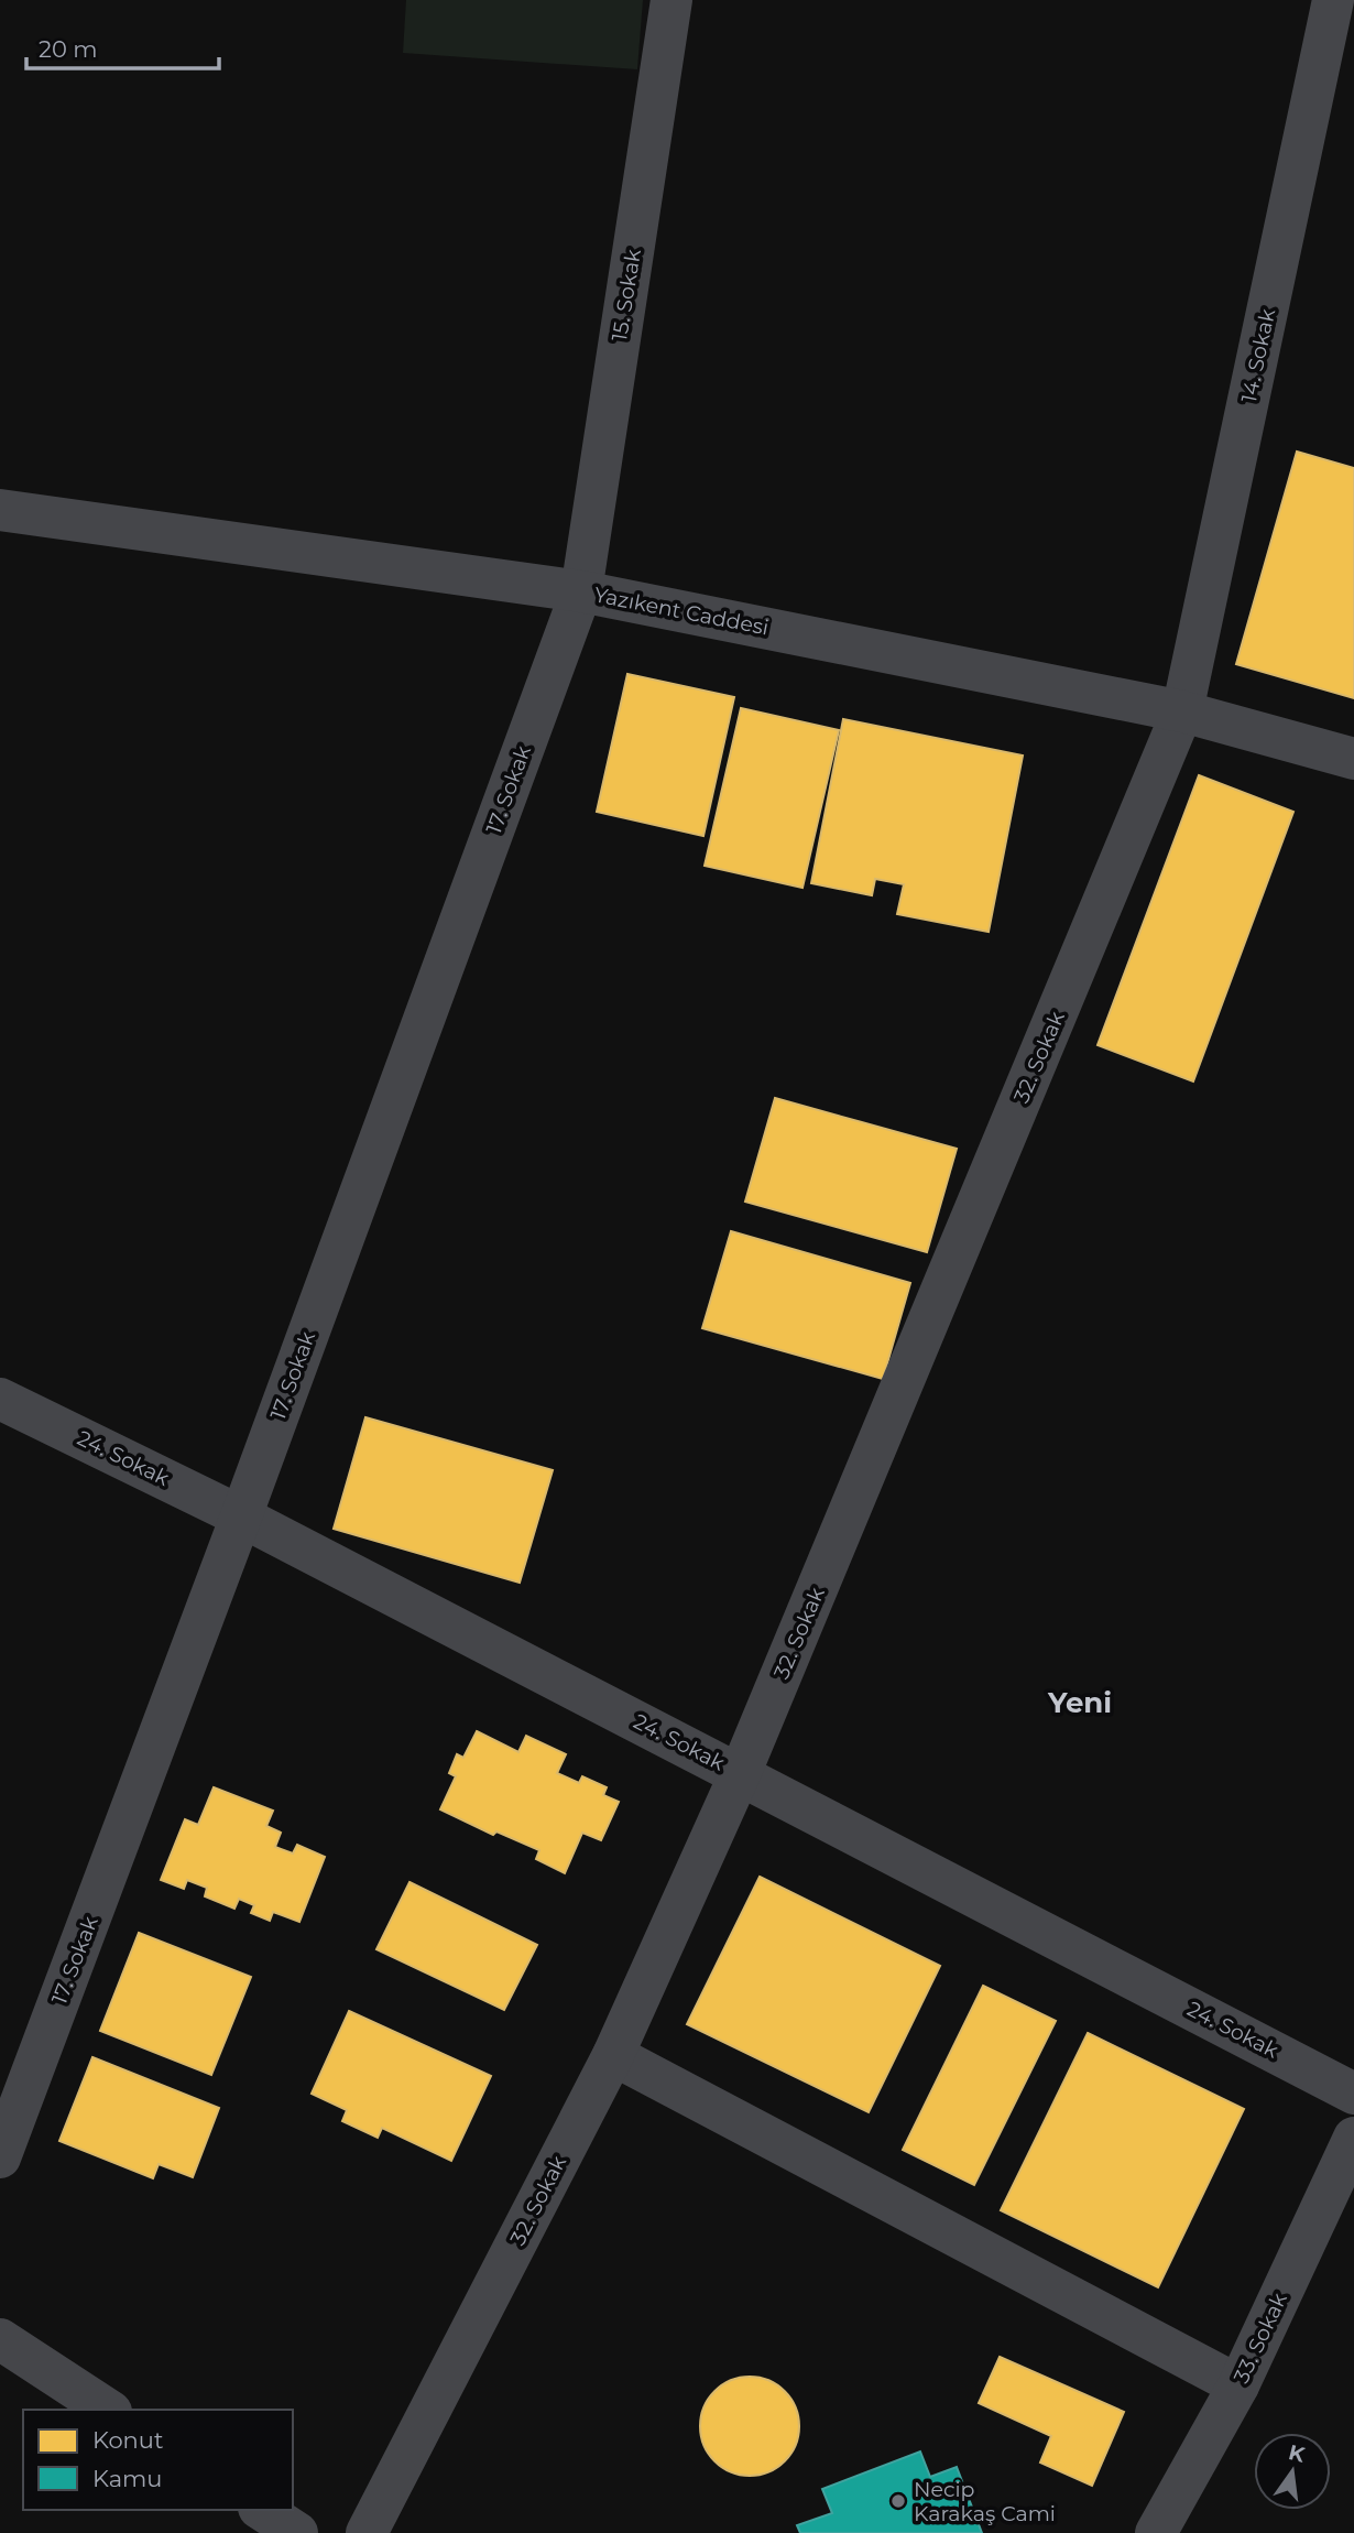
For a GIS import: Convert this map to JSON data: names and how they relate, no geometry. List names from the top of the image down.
{
  "streets": {
    "street": [
      "15. Sokak",
      "14. Sokak",
      "Yazıkent Caddesi",
      "17. Sokak",
      "32. Sokak",
      "24. Sokak",
      "33. Sokak"
    ]
  },
  "crossings": [
    ["15. Sokak", "Yazıkent Caddesi"],
    ["15. Sokak", "17. Sokak"],
    ["14. Sokak", "Yazıkent Caddesi"],
    ["14. Sokak", "32. Sokak"],
    ["Yazıkent Caddesi", "17. Sokak"],
    ["Yazıkent Caddesi", "32. Sokak"],
    ["17. Sokak", "24. Sokak"],
    ["32. Sokak", "24. Sokak"]
  ],
  "districts": ["Yeni"],
  "places": ["Necip Karakaş Cami"],
  "legend": ["Konut", "Kamu"],
  "scale_bar": "20 m",
  "north": "top"
}
